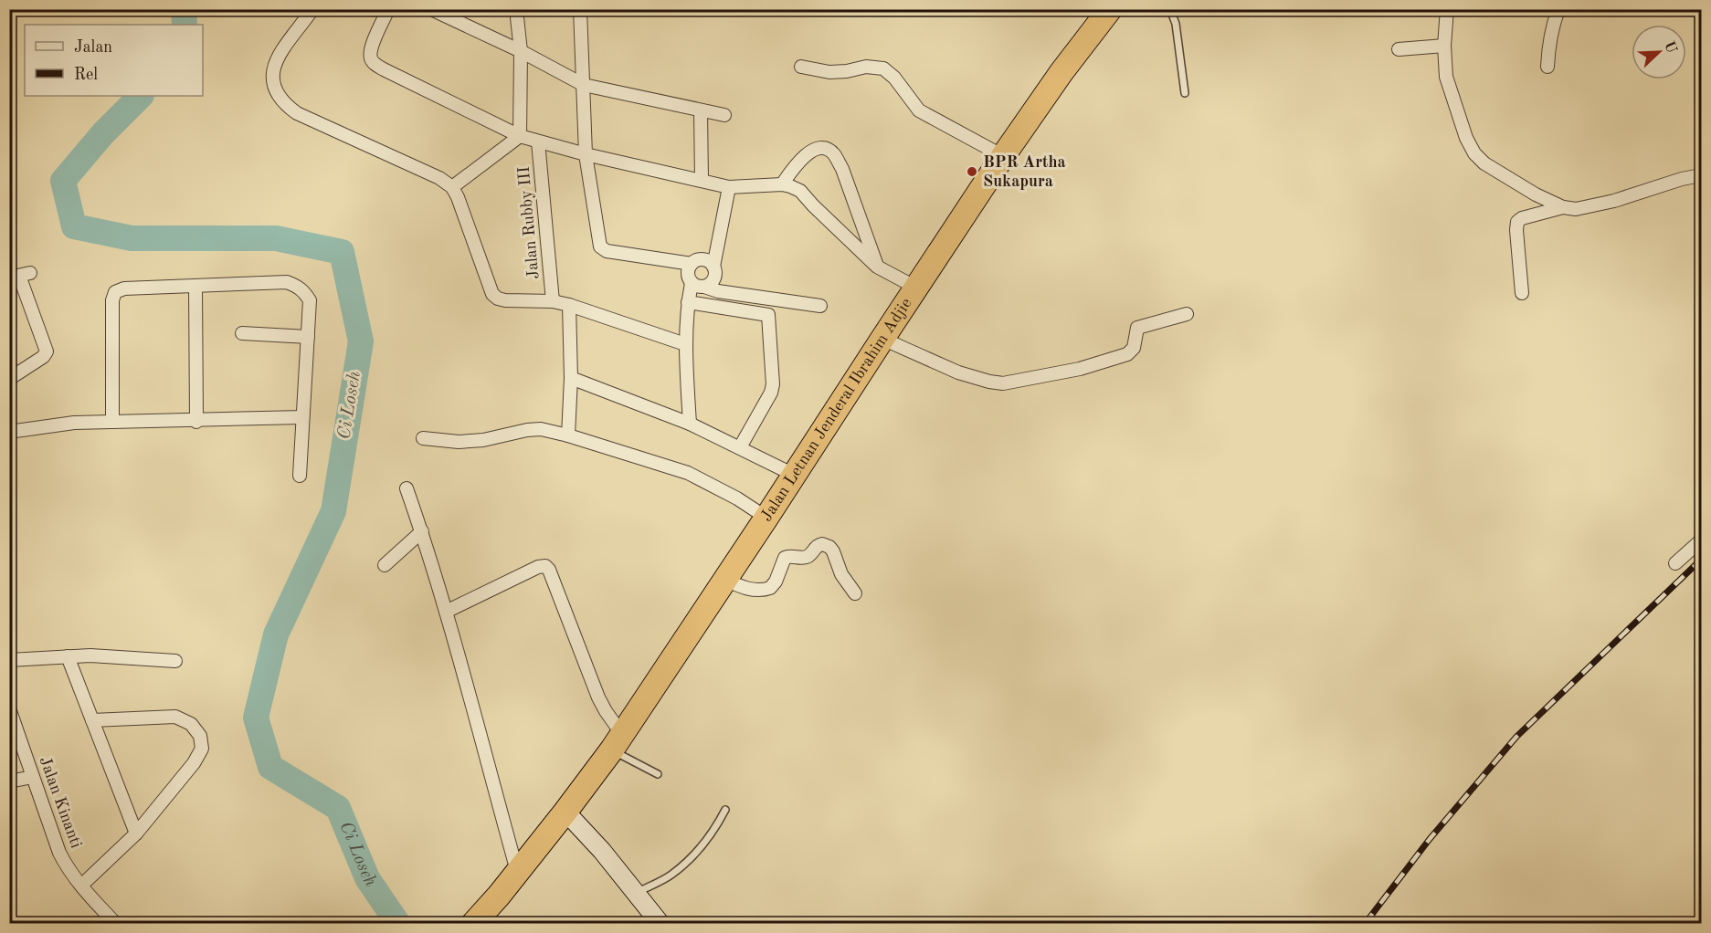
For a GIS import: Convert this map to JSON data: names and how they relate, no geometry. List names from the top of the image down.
{
  "streets": {
    "highway": ["Jalan Letnan Jenderal Ibrahim Adjie"],
    "street": ["Jalan Rubby III", "Jalan Kinanti"]
  },
  "water": ["Ci Loseh"],
  "places": ["BPR Artha Sukapura"],
  "legend": ["Jalan", "Rel"],
  "north": "top right"
}
